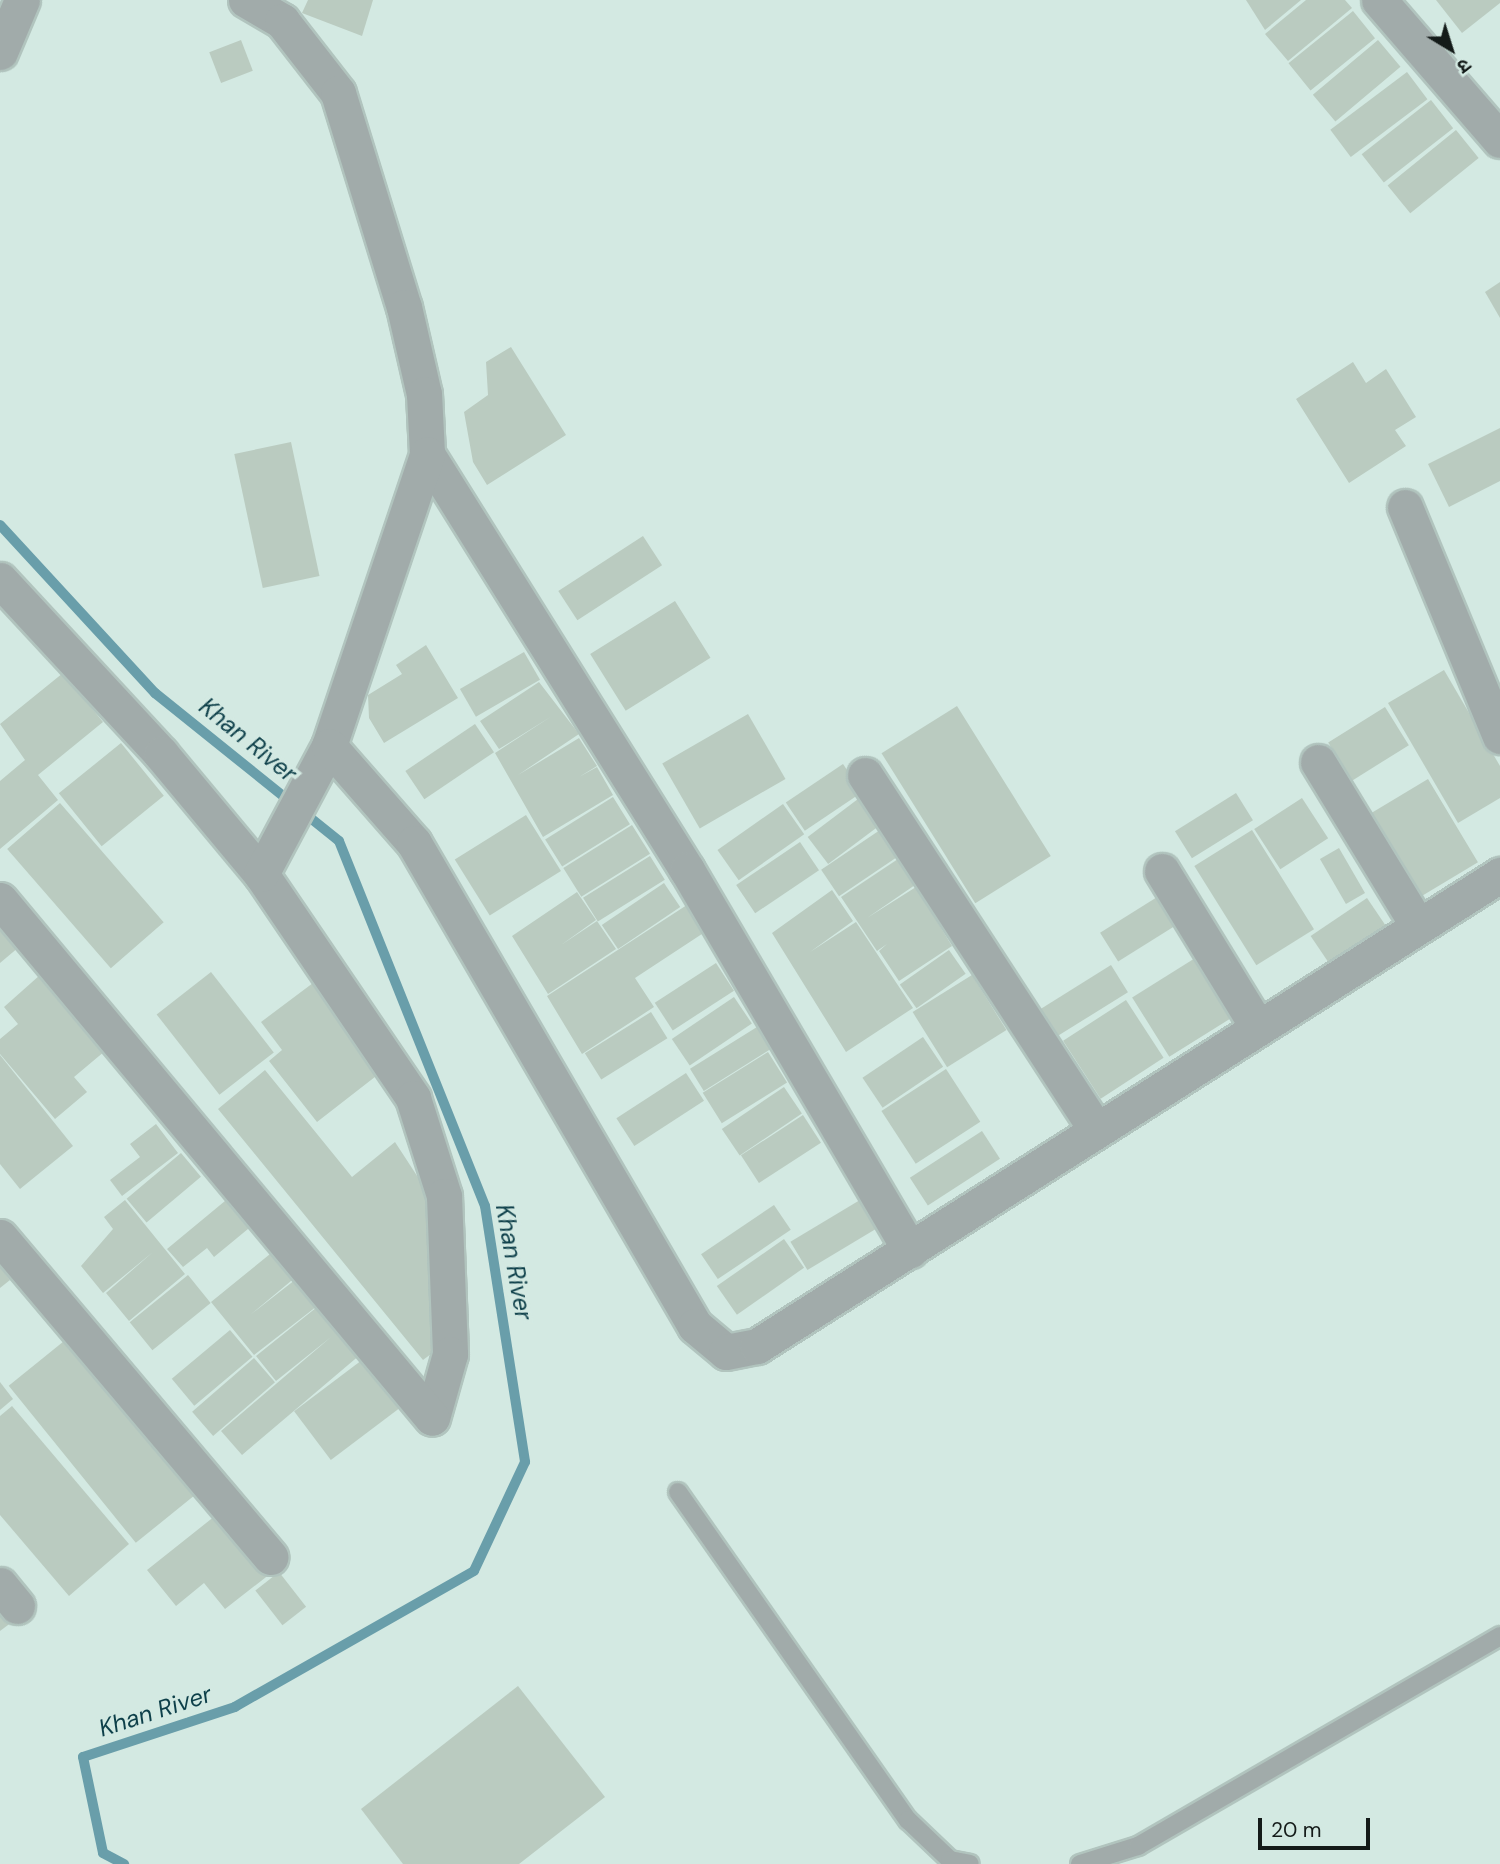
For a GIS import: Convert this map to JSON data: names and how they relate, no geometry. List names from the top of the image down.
{
  "water": ["Khan River"],
  "scale_bar": "20 m",
  "north": "bottom right"
}
